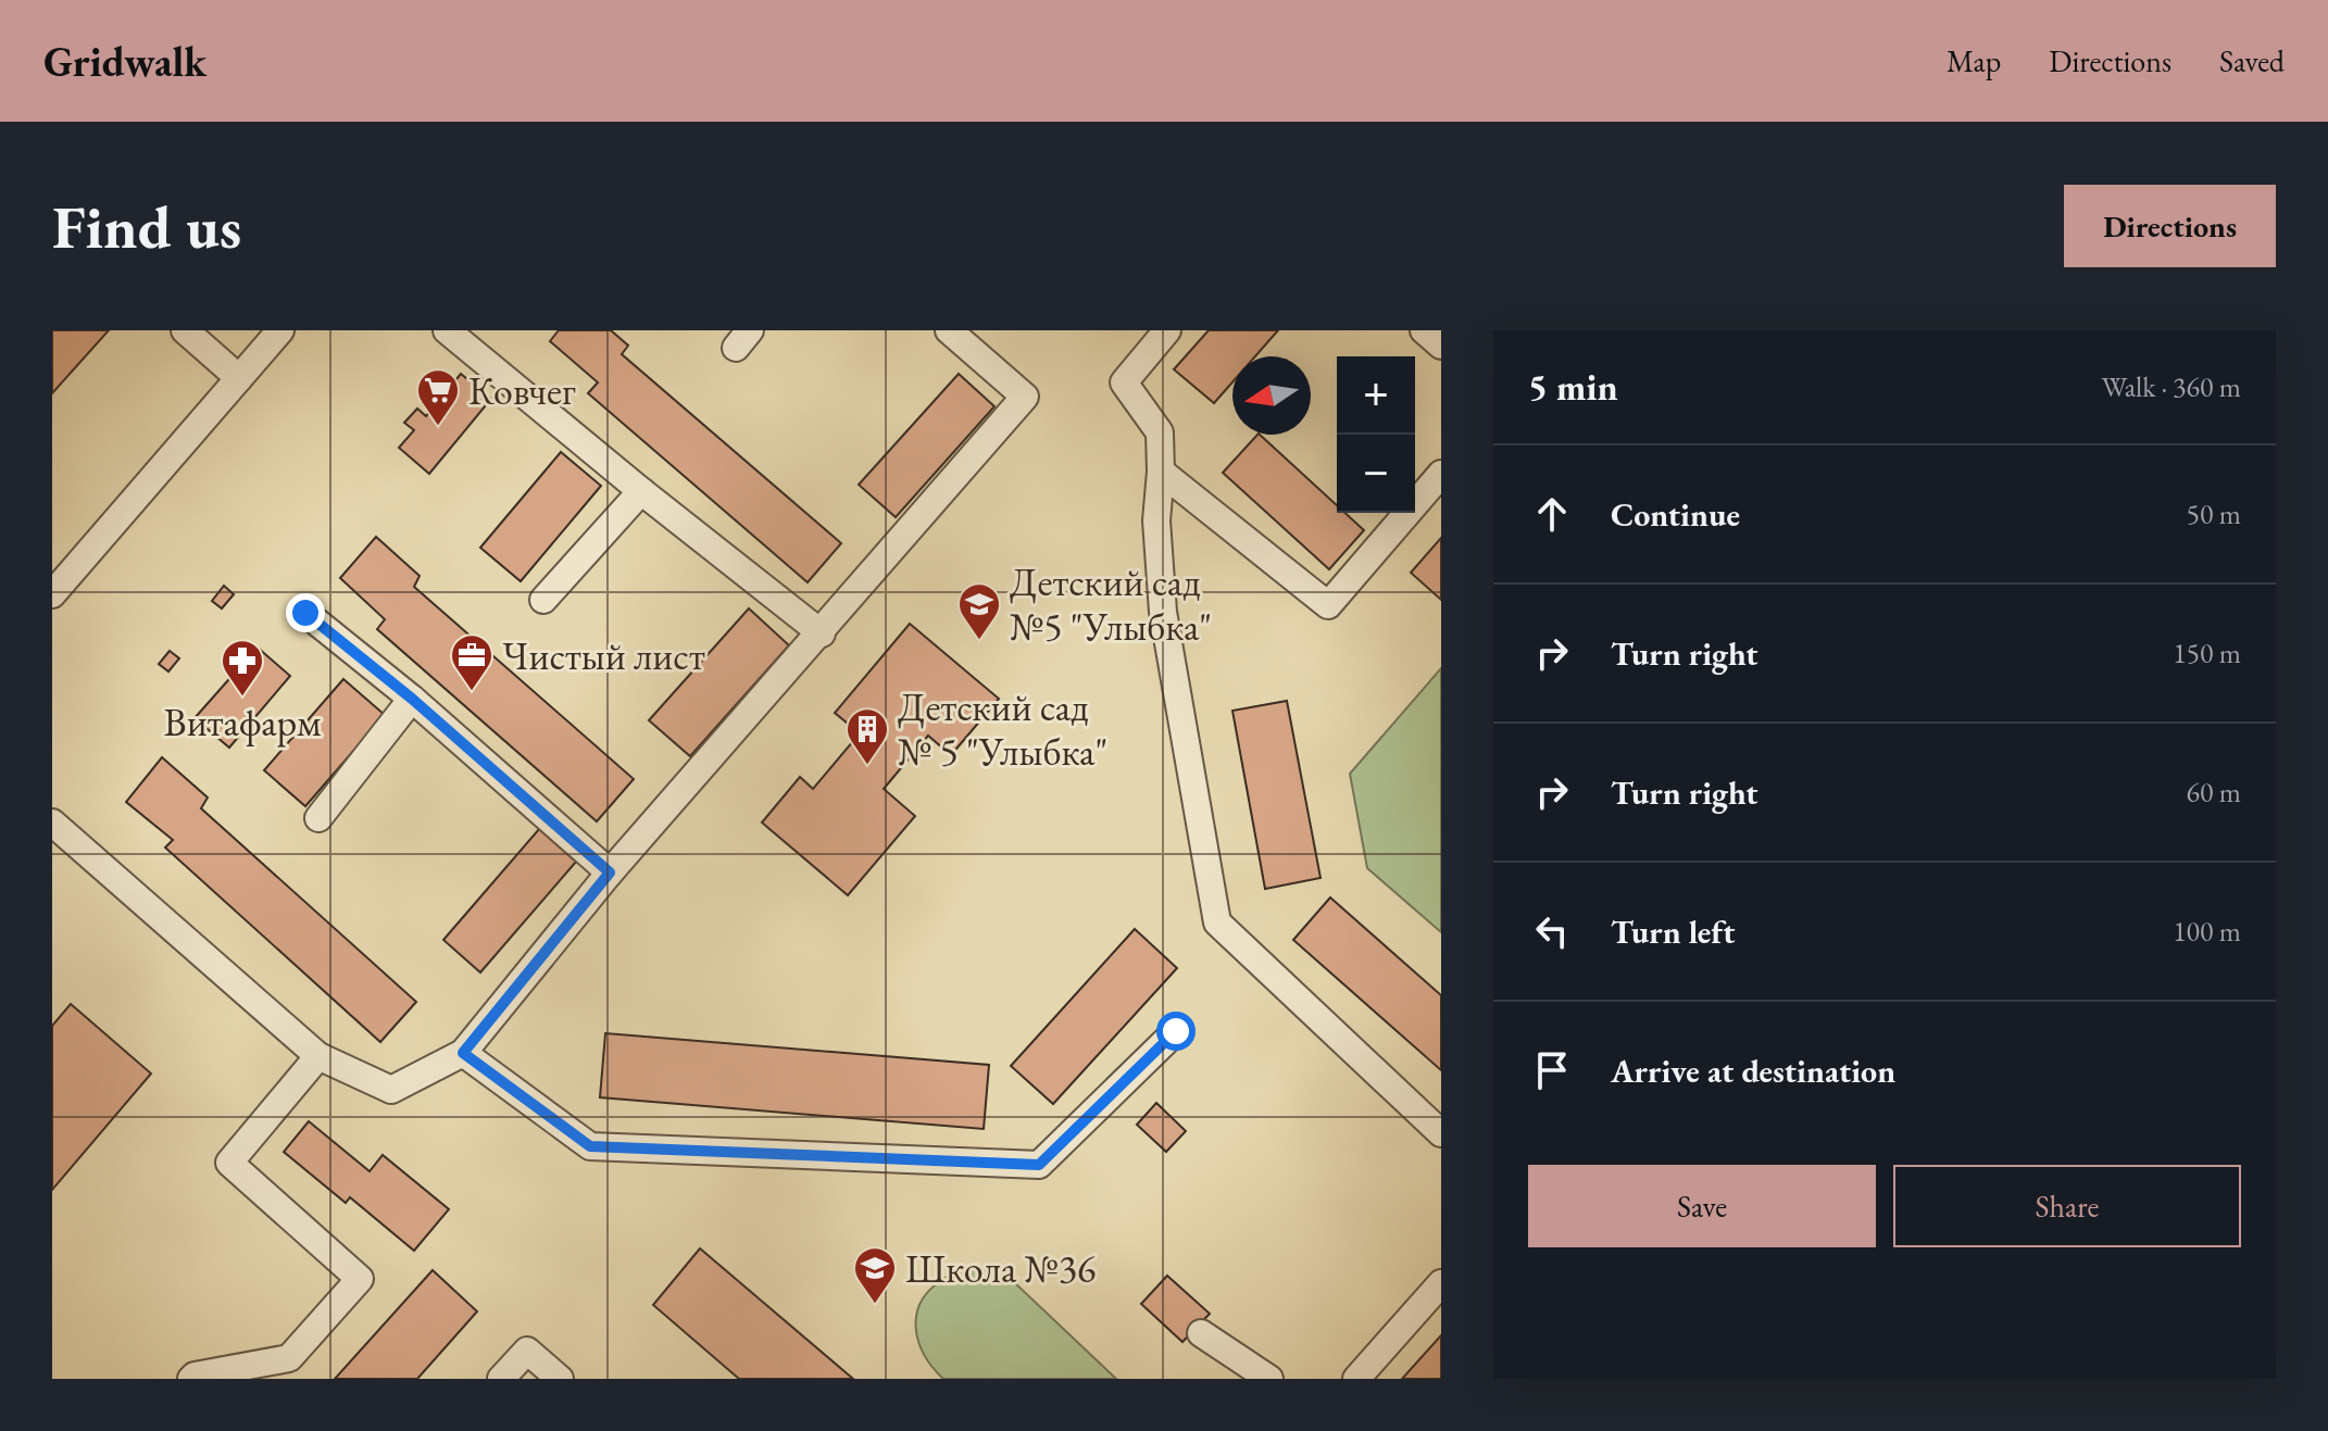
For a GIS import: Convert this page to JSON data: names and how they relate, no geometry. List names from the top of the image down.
{
  "places": {
    "supermarket": ["Ковчег"],
    "school or university": ["Детский сад №5 \"Улыбка\"", "Школа №36"],
    "office": ["Чистый лист"],
    "pharmacy": ["Витафарм"],
    "building": ["Детский сад № 5 \"Улыбка\""]
  },
  "north": "left",
  "page": {
    "header": "Gridwalk",
    "nav": ["Map", "Directions", "Saved"],
    "buttons": [
      "Directions",
      ["Save", "Share"]
    ],
    "title": "Find us",
    "heading": ["5 min", "Walk · 360 m"],
    "map_buttons": ["+", "−"],
    "list": [
      ["Continue", "50 m"],
      ["Turn right", "150 m"],
      ["Turn right", "60 m"],
      ["Turn left", "100 m"],
      "Arrive at destination"
    ]
  }
}
